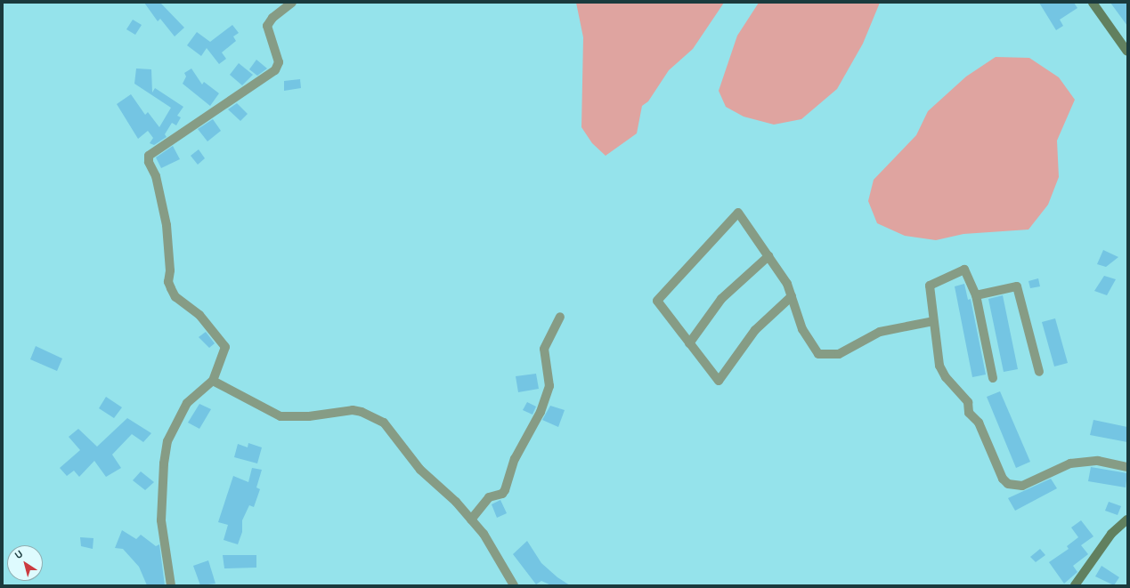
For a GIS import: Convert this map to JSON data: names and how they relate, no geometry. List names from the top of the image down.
{
  "north": "top left"
}
